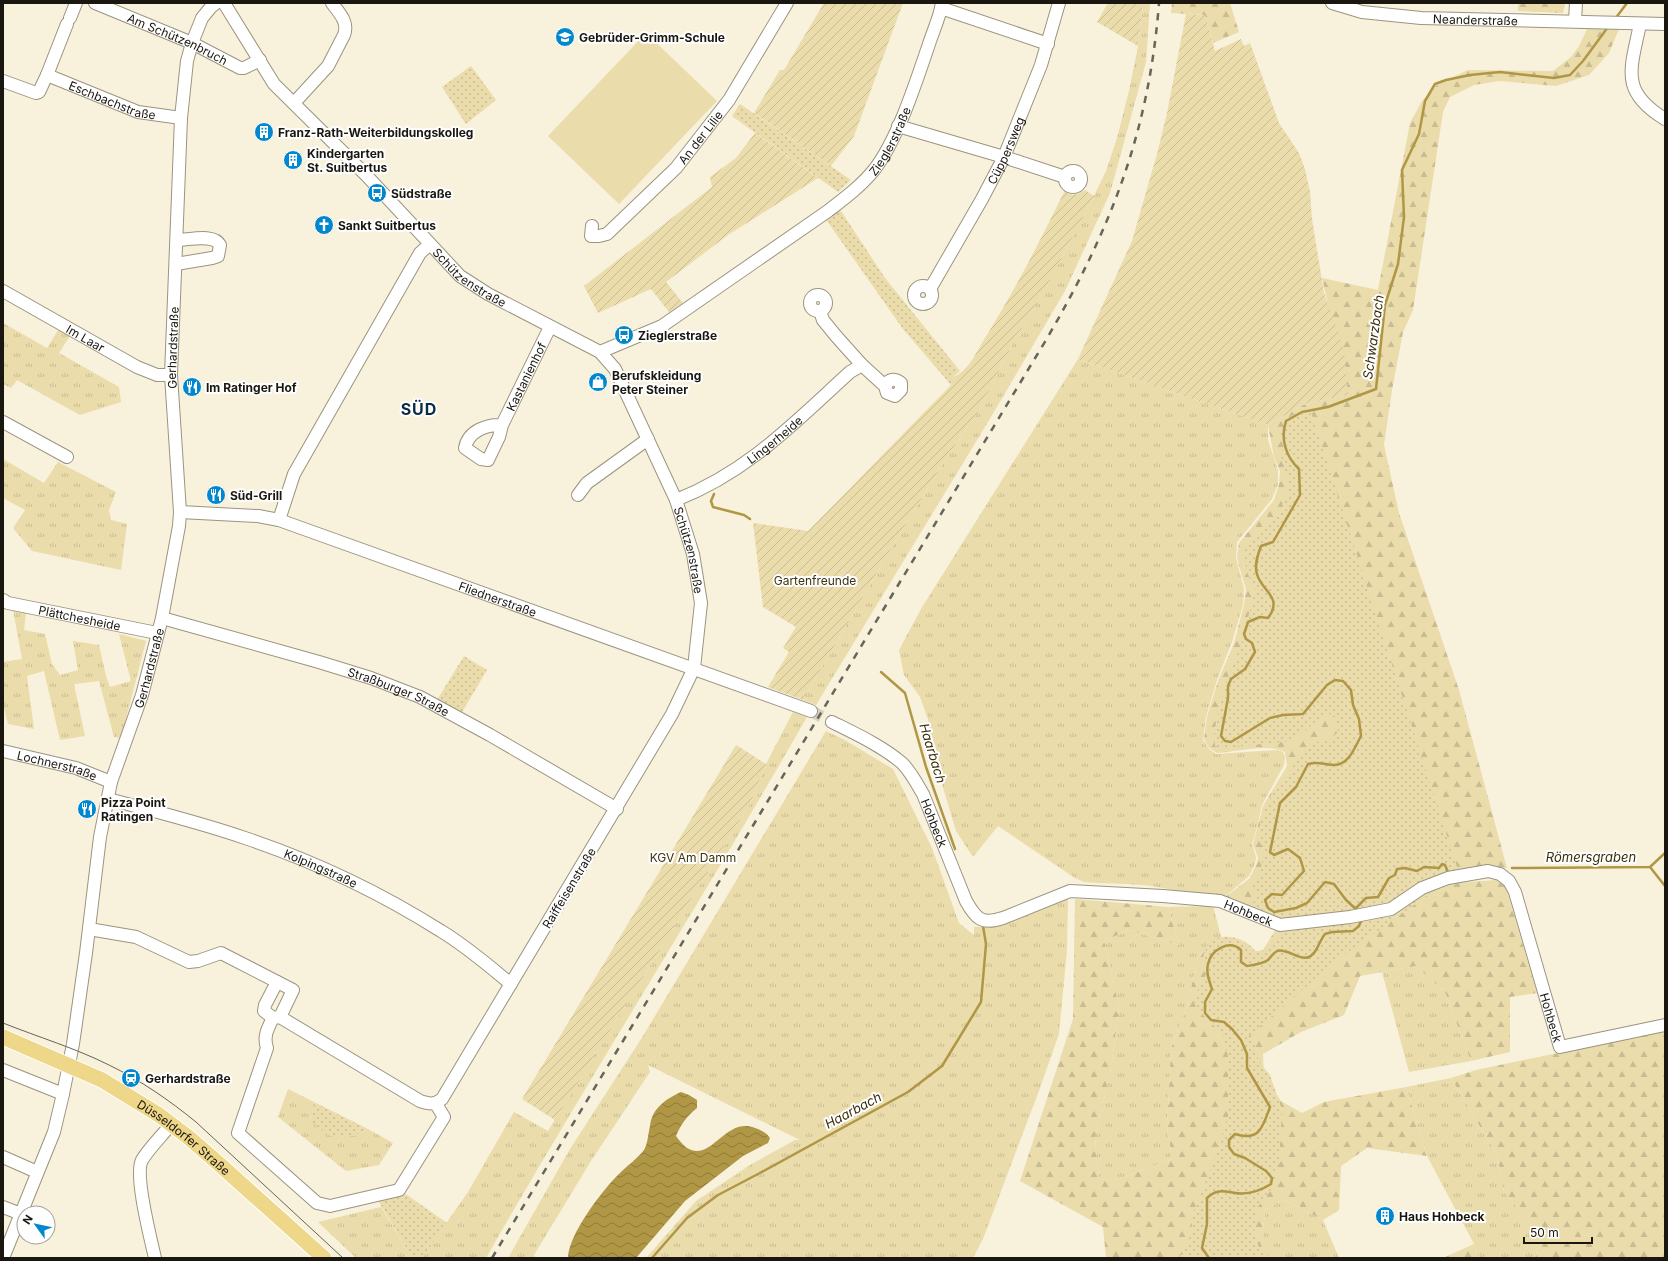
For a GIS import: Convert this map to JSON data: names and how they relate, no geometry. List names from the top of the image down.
{
  "streets": {
    "main road": ["Düsseldorfer Straße"],
    "street": [
      "Neanderstraße",
      "Am Schützenbruch",
      "Eschbachstraße",
      "An der Lilie",
      "Zieglerstraße",
      "Cüppersweg",
      "Schützenstraße",
      "Im Laar",
      "Gerhardstraße",
      "Kastanienhof",
      "Lingerheide",
      "Fliednerstraße",
      "Plättchesheide",
      "Straßburger Straße",
      "Lochnerstraße",
      "Hohbeck",
      "Kolpingstraße",
      "Raiffeisenstraße"
    ]
  },
  "crossings": [
    ["Am Schützenbruch", "Schützenstraße"],
    ["Am Schützenbruch", "Gerhardstraße"],
    ["Eschbachstraße", "Gerhardstraße"],
    ["Zieglerstraße", "Schützenstraße"],
    ["Schützenstraße", "Kastanienhof"],
    ["Schützenstraße", "Lingerheide"],
    ["Schützenstraße", "Fliednerstraße"],
    ["Schützenstraße", "Raiffeisenstraße"],
    ["Im Laar", "Gerhardstraße"],
    ["Gerhardstraße", "Fliednerstraße"],
    ["Gerhardstraße", "Plättchesheide"],
    ["Gerhardstraße", "Straßburger Straße"],
    ["Gerhardstraße", "Lochnerstraße"],
    ["Gerhardstraße", "Kolpingstraße"],
    ["Gerhardstraße", "Düsseldorfer Straße"],
    ["Fliednerstraße", "Raiffeisenstraße"],
    ["Straßburger Straße", "Raiffeisenstraße"],
    ["Kolpingstraße", "Raiffeisenstraße"]
  ],
  "districts": ["SÜD"],
  "water": ["Schwarzbach", "Haarbach", "Römersgraben"],
  "parks": ["Gartenfreunde", "KGV Am Damm"],
  "places": {
    "school or university": ["Gebrüder-Grimm-Schule"],
    "building": ["Franz-Rath-Weiterbildungskolleg", "Kindergarten St. Suitbertus", "Haus Hohbeck"],
    "bus stop": ["Südstraße", "Zieglerstraße"],
    "church": ["Sankt Suitbertus"],
    "shop": ["Berufskleidung Peter Steiner"],
    "restaurant": ["Im Ratinger Hof", "Süd-Grill", "Pizza Point Ratingen"],
    "station": ["Gerhardstraße"]
  },
  "scale_bar": "50 m",
  "north": "top left"
}
